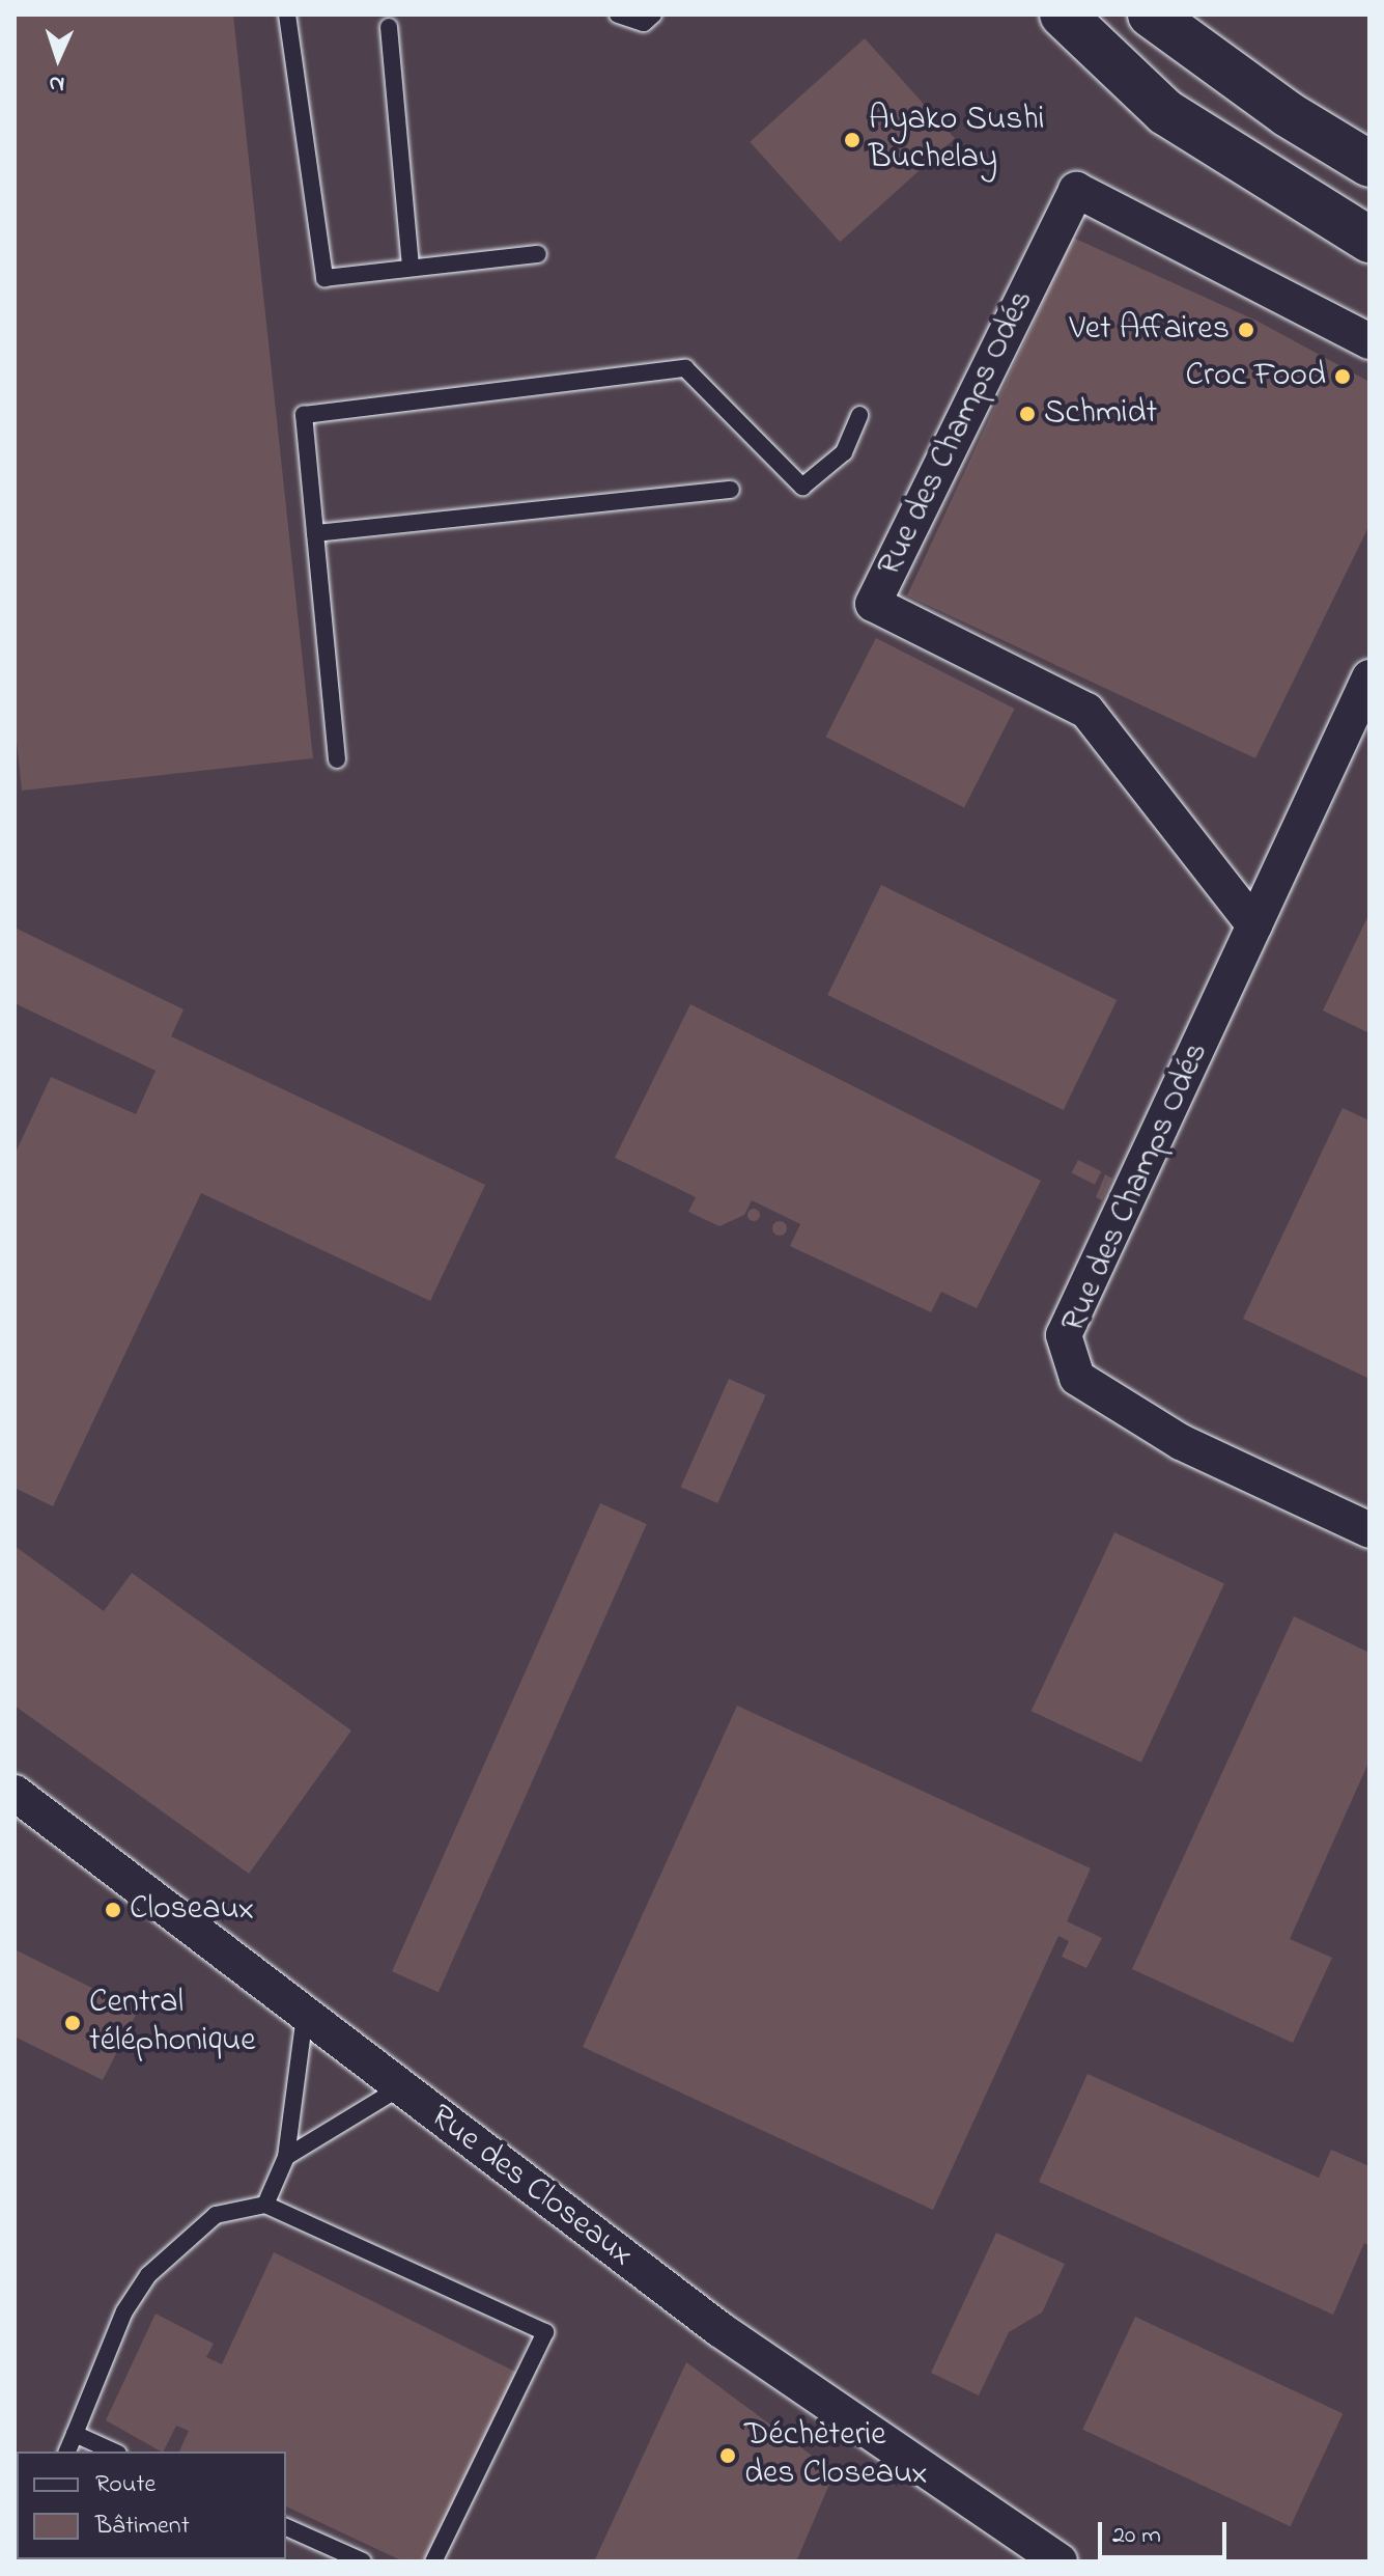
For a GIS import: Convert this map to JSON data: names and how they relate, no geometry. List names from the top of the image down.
{
  "streets": {
    "street": ["Rue des Champs Odés", "Rue des Closeaux"]
  },
  "places": [
    "Ayako Sushi Buchelay",
    "Vet Affaires",
    "Croc Food",
    "Schmidt",
    "Closeaux",
    "Central téléphonique",
    "Déchèterie des Closeaux"
  ],
  "legend": ["Route", "Bâtiment"],
  "scale_bar": "20 m",
  "north": "bottom"
}
